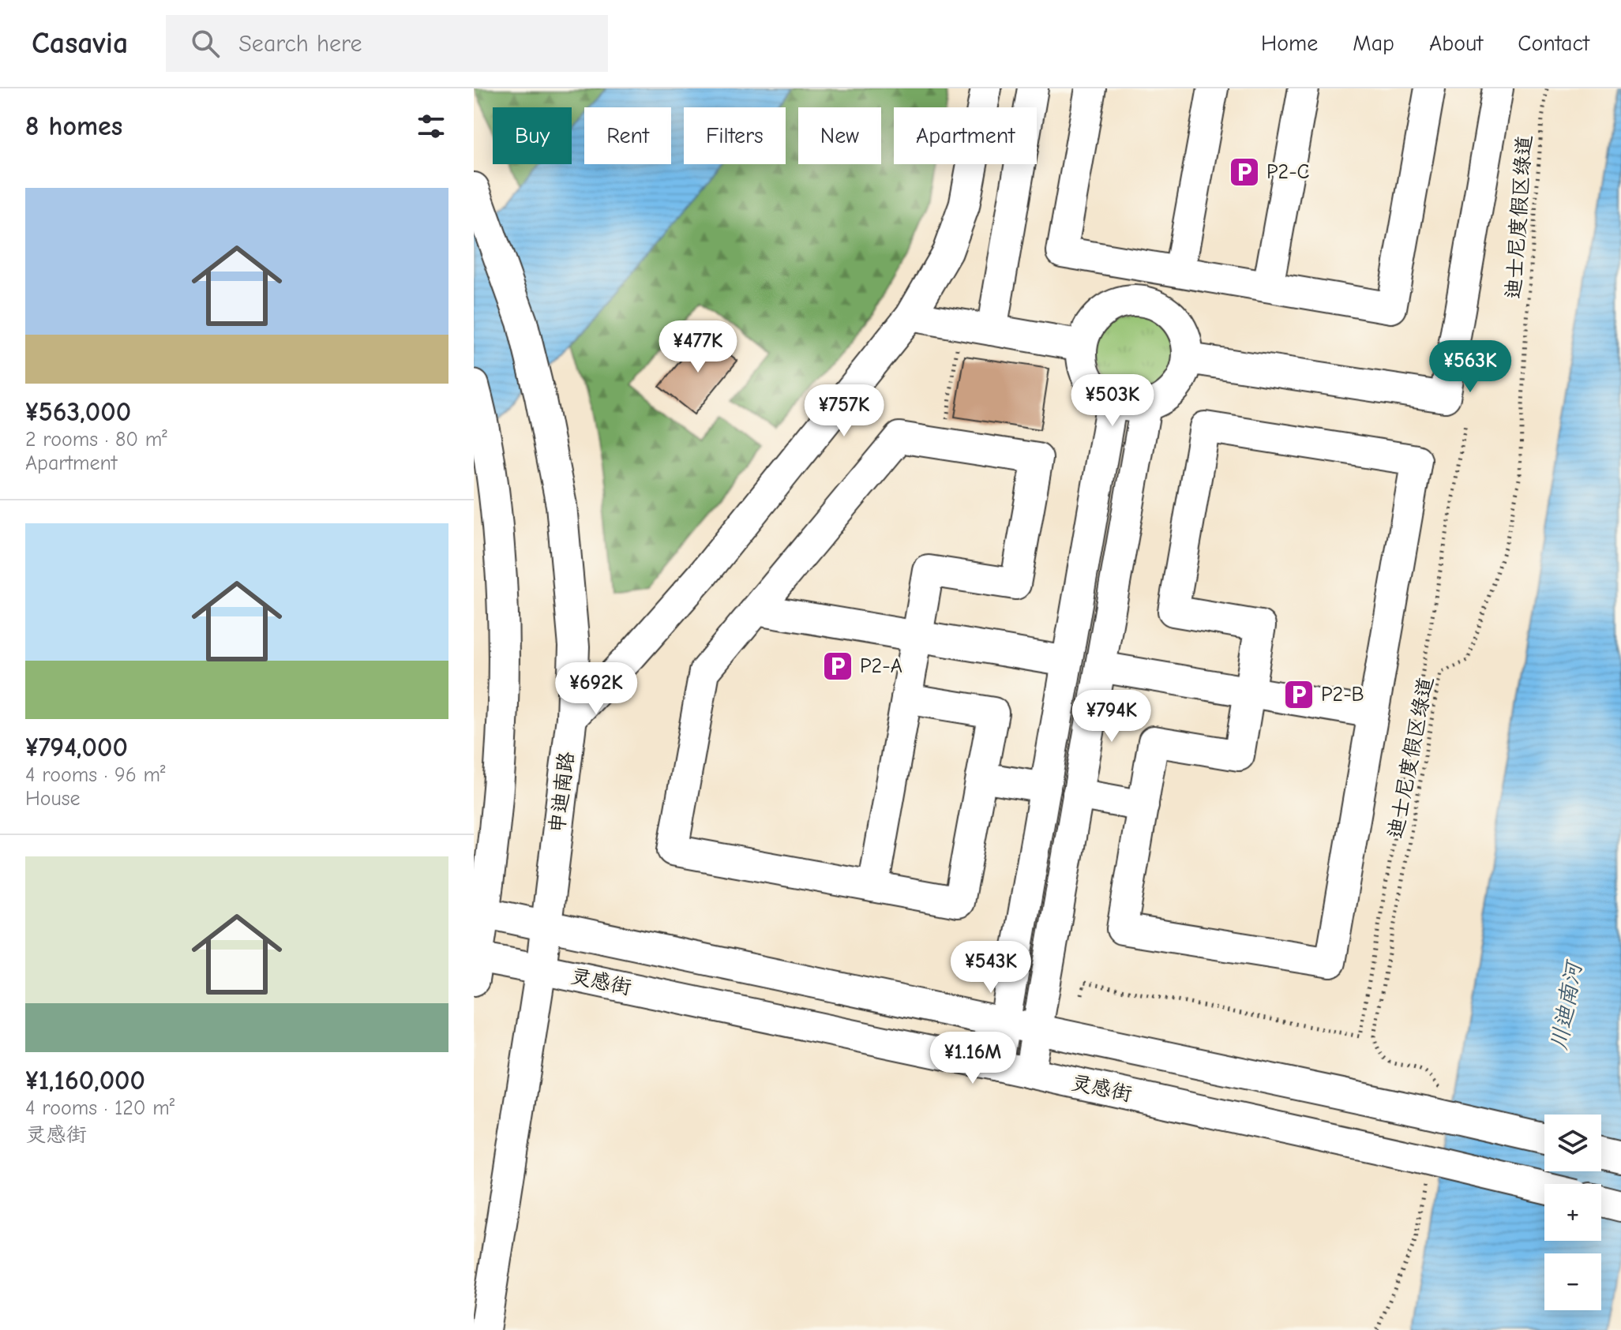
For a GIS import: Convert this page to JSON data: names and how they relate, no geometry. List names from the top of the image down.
{
  "streets": {
    "street": ["申迪南路", "灵感街"],
    "path": ["迪士尼度假区绿道"]
  },
  "crossings": [
    ["申迪南路", "灵感街"]
  ],
  "water": ["川迪南河"],
  "places": {
    "parking": ["P2-C", "P2-A", "P2-B"]
  },
  "page": {
    "header": "Casavia",
    "search": "Search here",
    "nav": [
      "Home",
      "Map",
      "About",
      "Contact"
    ],
    "heading": "8 homes",
    "chip": [
      "Buy",
      "Rent",
      "Filters",
      "New",
      "Apartment"
    ],
    "list": [
      {
        "name": "¥563,000",
        "note": "2 rooms · 80 m² · Apartment"
      },
      {
        "name": "¥794,000",
        "note": "4 rooms · 96 m² · House"
      },
      {
        "name": "¥1,160,000",
        "note": "4 rooms · 120 m² · 灵感街"
      }
    ],
    "price": [
      "¥477K",
      "¥563K",
      "¥503K",
      "¥757K",
      "¥692K",
      "¥794K",
      "¥543K",
      "¥1.16M"
    ],
    "map_buttons": ["+", "−"]
  }
}
